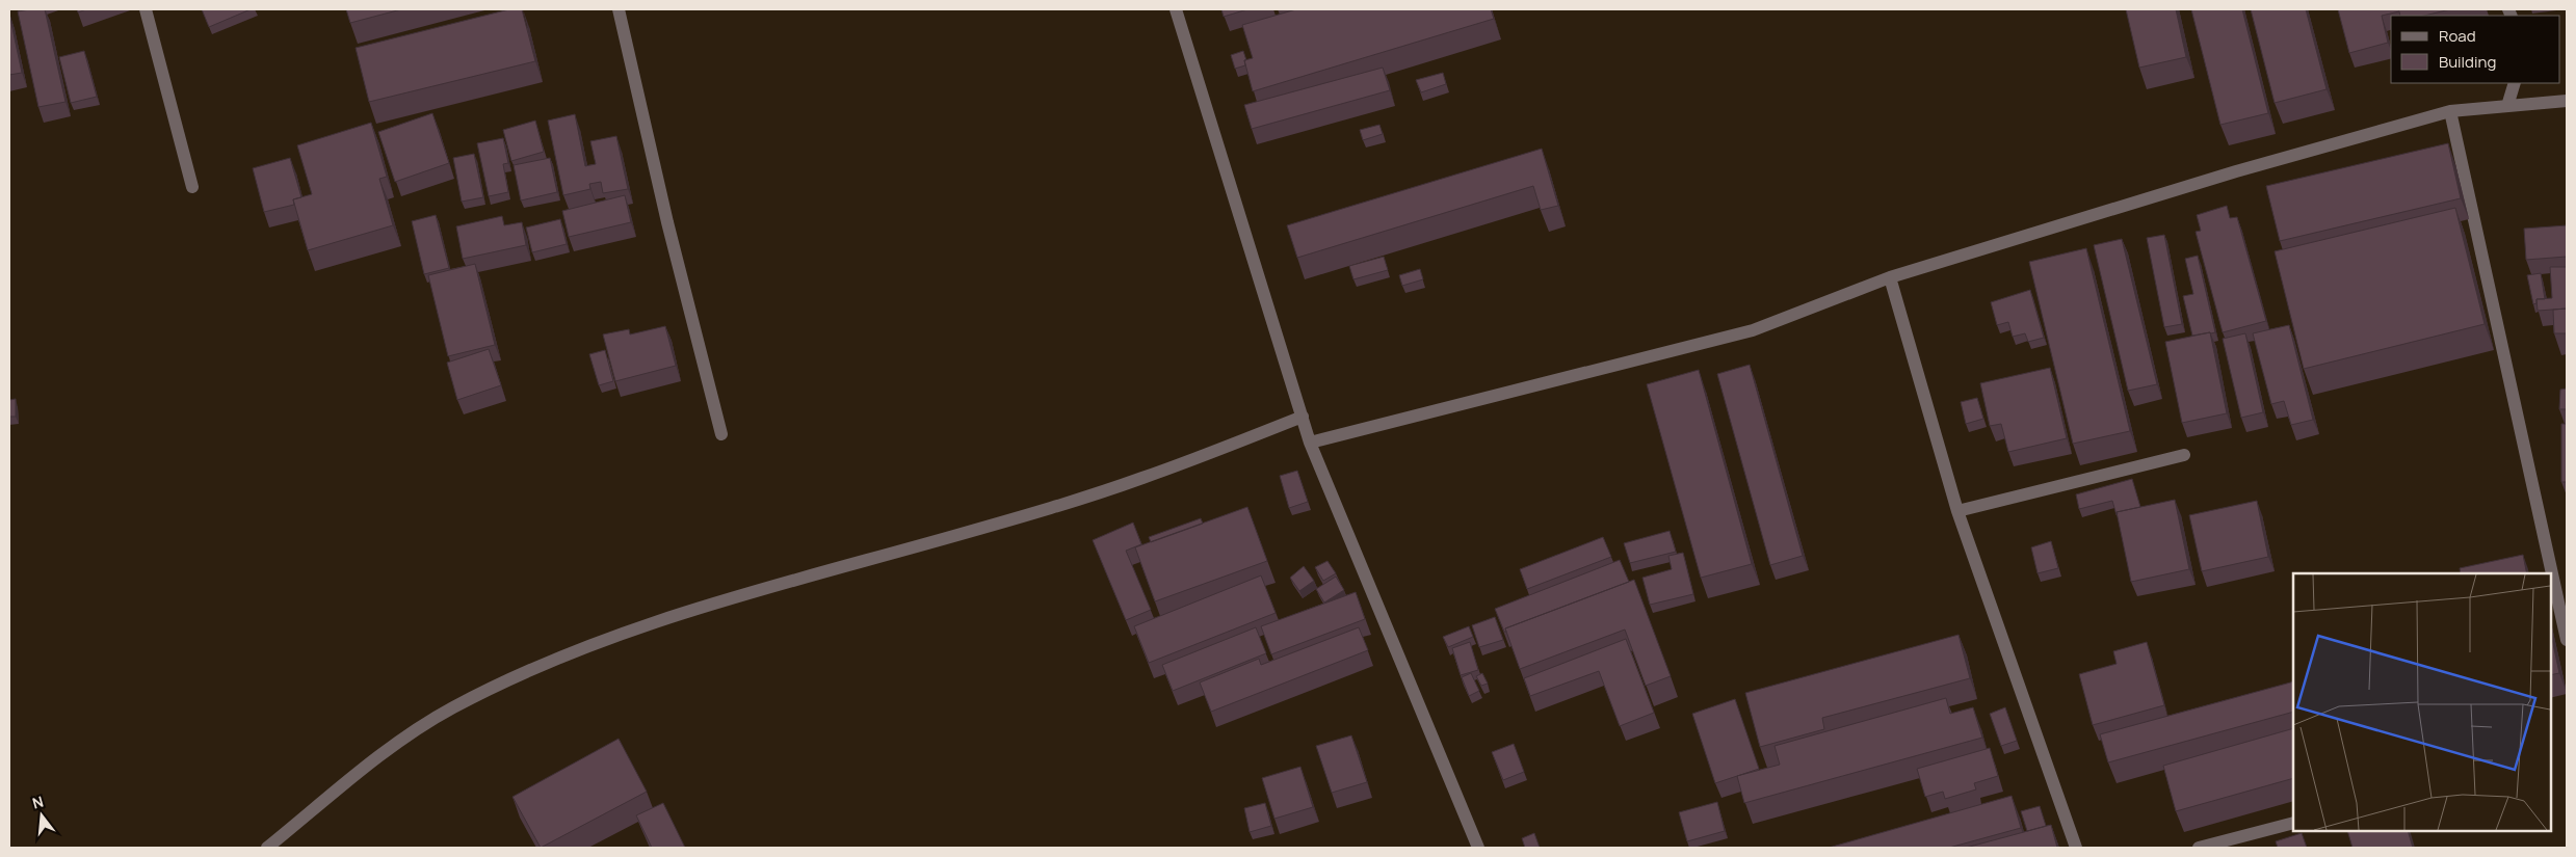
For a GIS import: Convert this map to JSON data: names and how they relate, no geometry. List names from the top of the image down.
{
  "legend": ["Road", "Building"],
  "north": "top"
}
